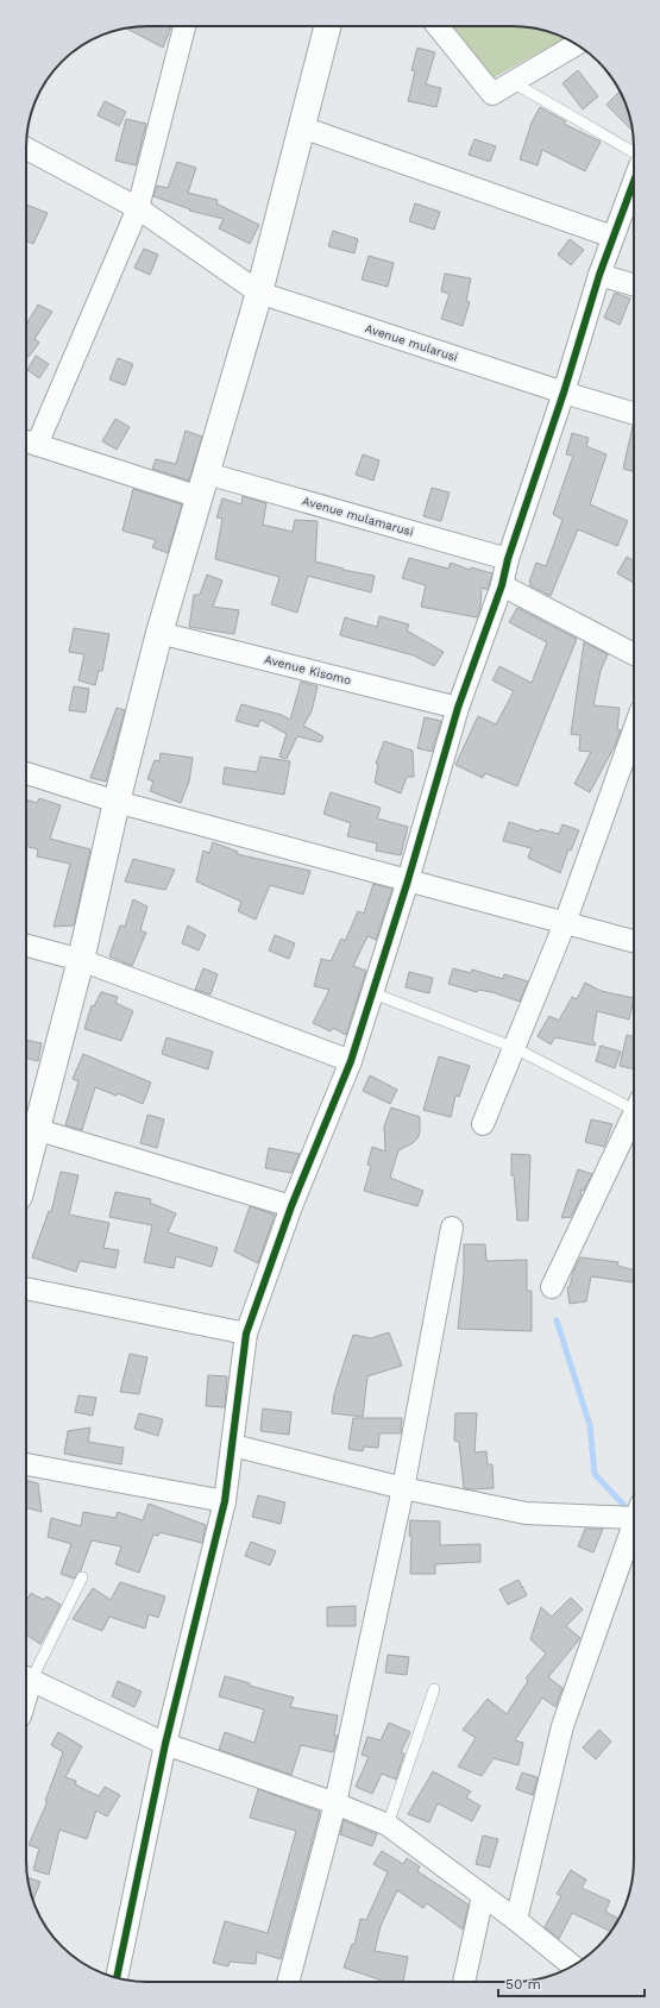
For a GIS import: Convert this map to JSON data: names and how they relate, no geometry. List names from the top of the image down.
{
  "streets": {
    "street": ["Avenue mularusi", "Avenue mulamarusi", "Avenue Kisomo"]
  },
  "scale_bar": "50 m"
}
